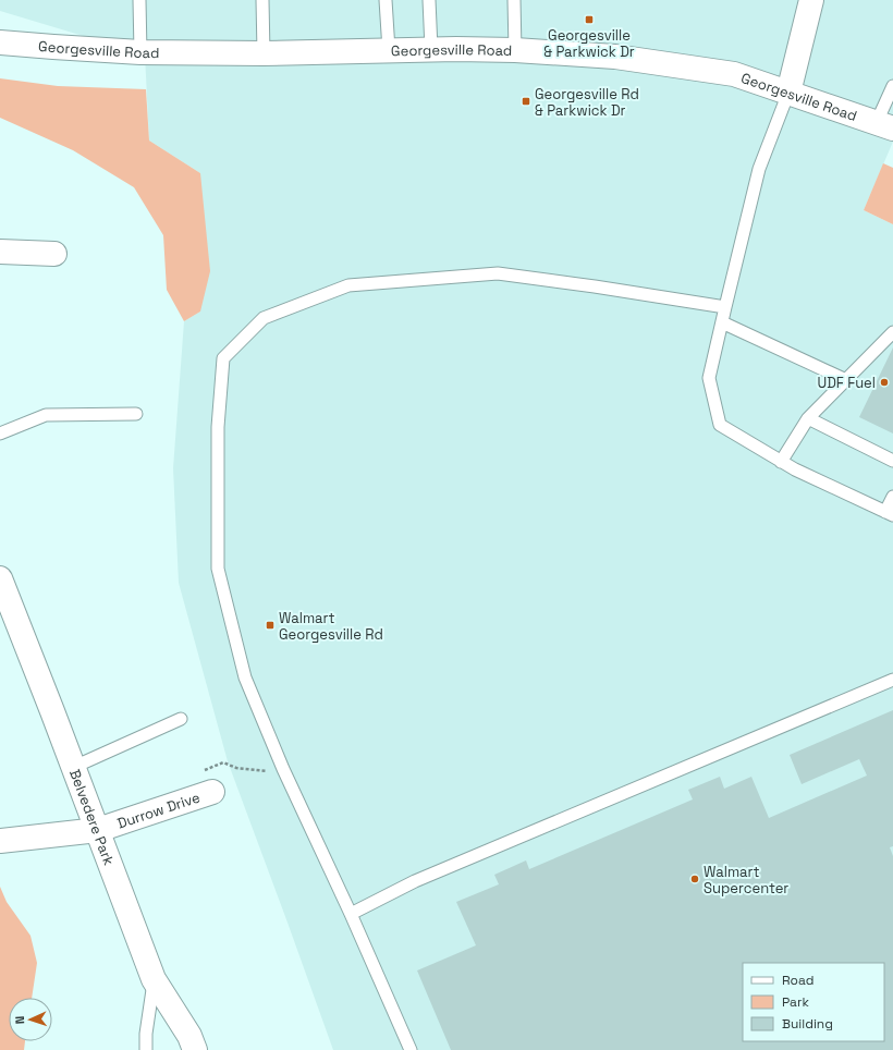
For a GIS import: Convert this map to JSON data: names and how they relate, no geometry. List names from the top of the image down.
{
  "streets": {
    "main road": ["Georgesville Road", "Durrow Drive", "Belvedere Park"]
  },
  "crossings": [
    ["Durrow Drive", "Belvedere Park"]
  ],
  "places": {
    "transit": ["Georgesville & Parkwick Dr", "Georgesville Rd & Parkwick Dr", "Walmart Georgesville Rd"],
    "other": ["UDF Fuel", "Walmart Supercenter"]
  },
  "legend": ["Road", "Park", "Building"],
  "north": "left"
}
